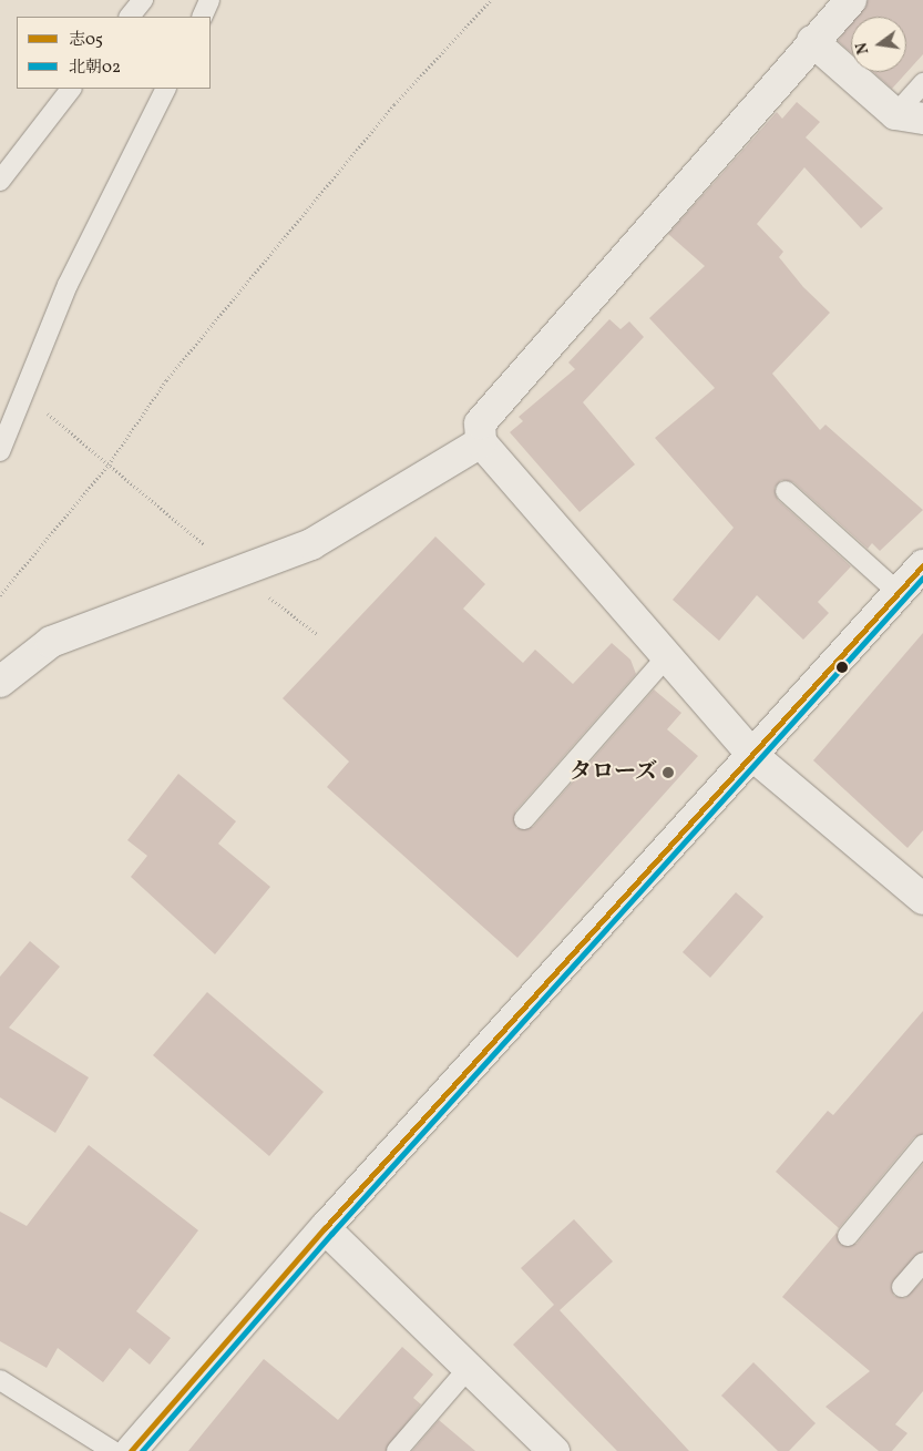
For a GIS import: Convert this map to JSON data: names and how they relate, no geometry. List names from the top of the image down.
{
  "places": ["タローズ"],
  "lines": ["transit line 志05", "transit line 北朝02"],
  "legend": ["志05", "北朝02"],
  "north": "left"
}
